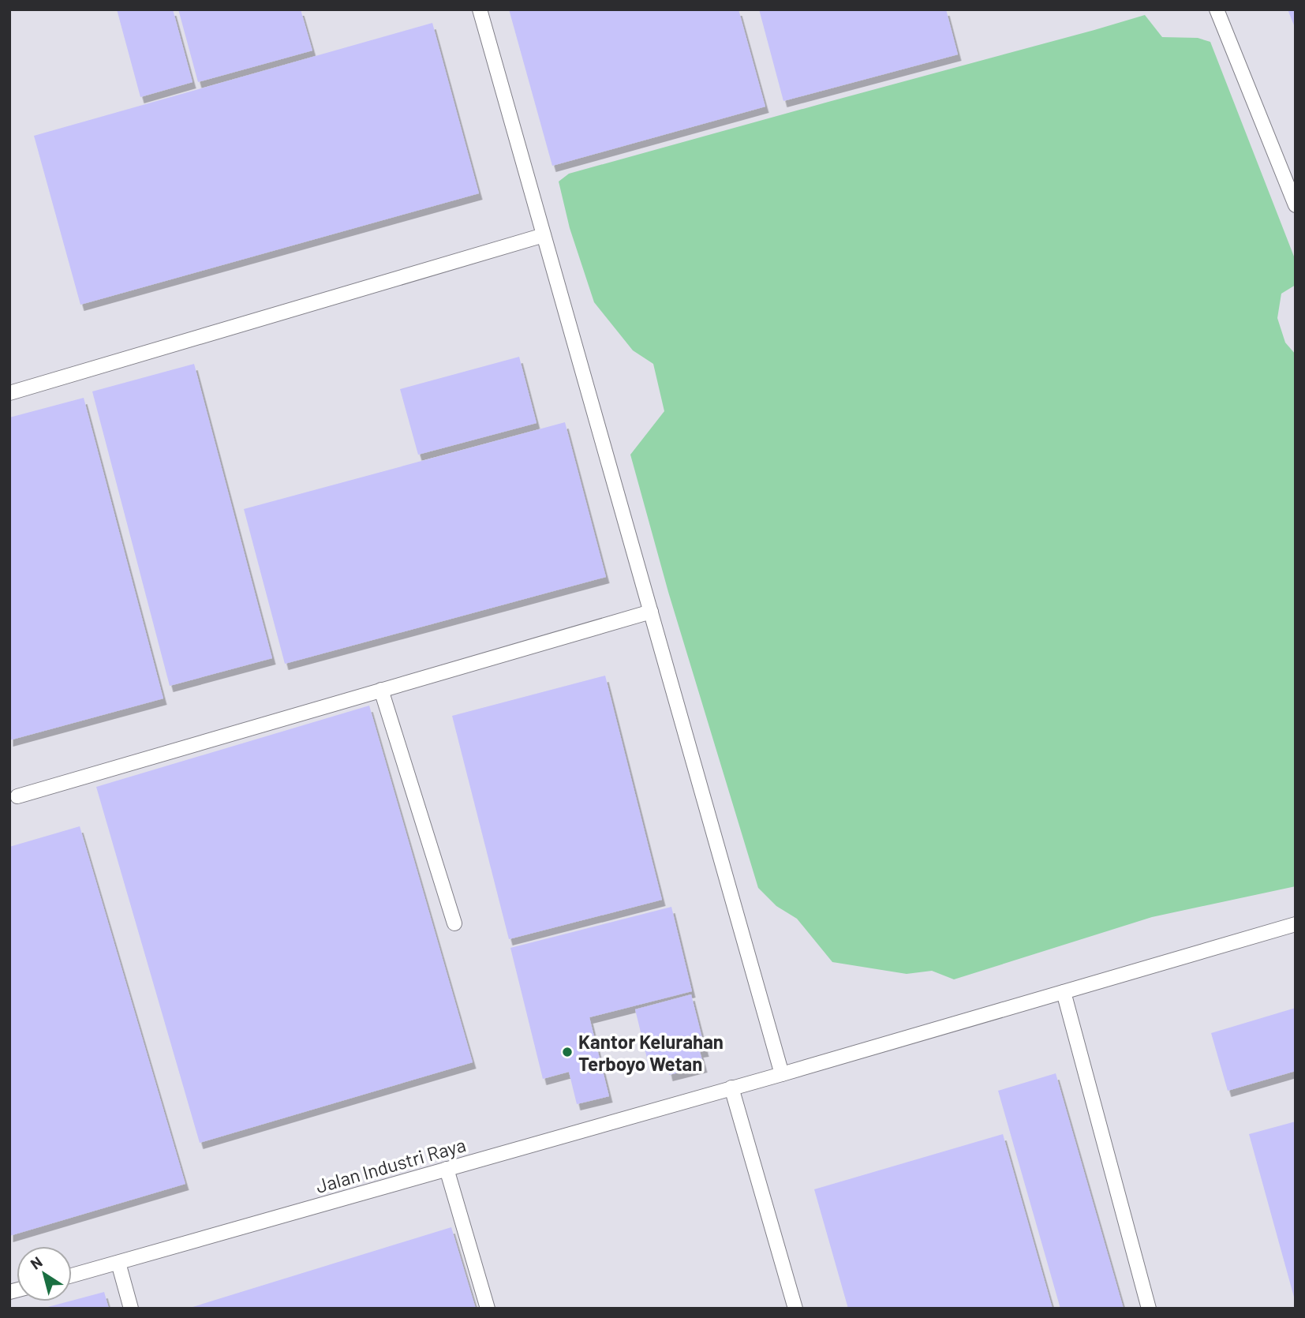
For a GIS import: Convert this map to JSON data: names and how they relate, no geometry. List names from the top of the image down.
{
  "streets": {
    "lane": ["Jalan Industri Raya"]
  },
  "places": ["Kantor Kelurahan Terboyo Wetan"],
  "north": "top left"
}
